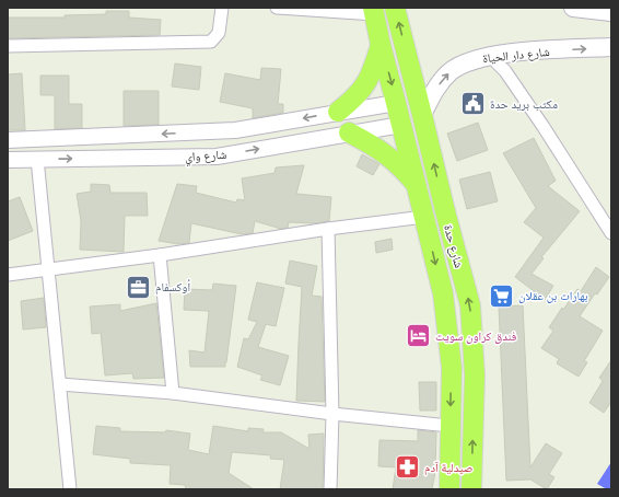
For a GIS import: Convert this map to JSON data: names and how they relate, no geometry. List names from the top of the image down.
{
  "streets": {
    "main road": ["شارع دار الحياة", "شارع حدة"],
    "street": ["شارع واي"]
  },
  "crossings": [
    ["شارع دار الحياة", "شارع حدة"],
    ["شارع واي", "شارع حدة"]
  ],
  "one_way": ["شارع دار الحياة"],
  "places": {
    "public building": ["مكتب بريد حدة"],
    "office": ["أوكسفام"],
    "supermarket": ["بهارات بن عقلان"],
    "hotel": ["فندق كراون سويت"],
    "pharmacy": ["صيدلية آدم"]
  }
}
